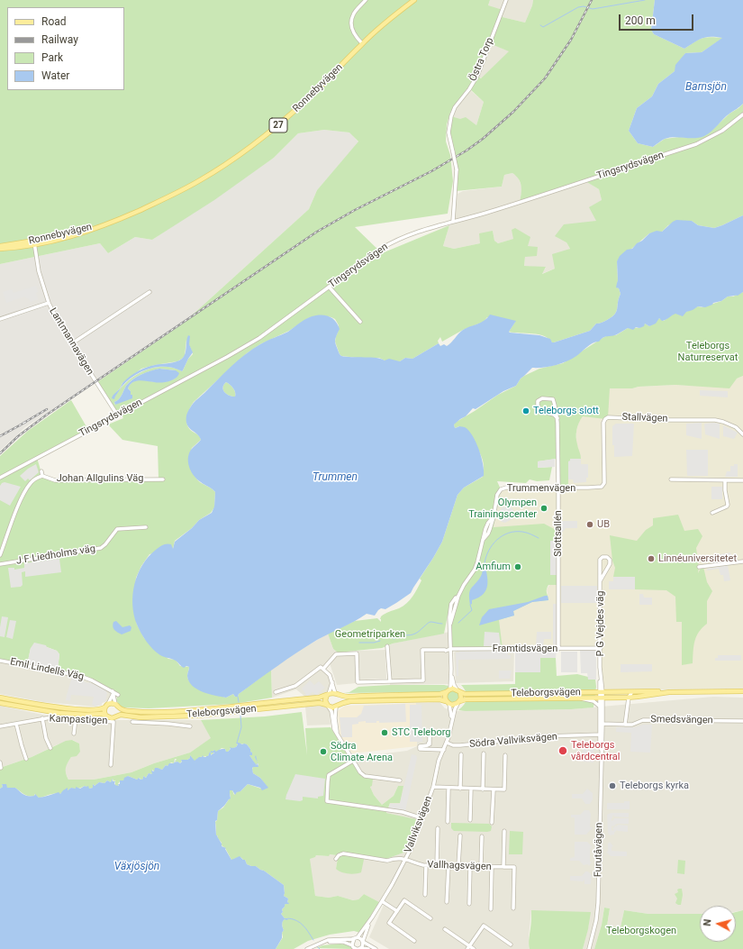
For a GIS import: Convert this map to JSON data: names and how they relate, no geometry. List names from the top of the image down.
{
  "streets": {
    "main road": ["Ronnebyvägen", "27", "Teleborgsvägen"],
    "street": [
      "Östra Torp",
      "Tingsrydsvägen",
      "Lantmannavägen",
      "Stallvägen",
      "Johan Allgulins Väg",
      "Trummenvägen",
      "Slottsallén",
      "J F Liedholms väg",
      "P G Vejdes väg",
      "Framtidsvägen",
      "Emil Lindells Väg",
      "Kampastigen",
      "Smedsvängen",
      "Södra Vallviksvägen",
      "Vallviksvägen",
      "Furutåvägen",
      "Vallhagsvägen"
    ]
  },
  "crossings": [
    ["Östra Torp", "Tingsrydsvägen"],
    ["Ronnebyvägen", "Lantmannavägen"],
    ["Tingsrydsvägen", "Lantmannavägen"],
    ["Stallvägen", "Trummenvägen"],
    ["Trummenvägen", "Slottsallén"],
    ["Trummenvägen", "Framtidsvägen"],
    ["Trummenvägen", "Teleborgsvägen"],
    ["Trummenvägen", "Vallviksvägen"],
    ["Slottsallén", "Framtidsvägen"],
    ["P G Vejdes väg", "Framtidsvägen"],
    ["P G Vejdes väg", "Teleborgsvägen"],
    ["P G Vejdes väg", "Furutåvägen"],
    ["Teleborgsvägen", "Vallviksvägen"],
    ["Teleborgsvägen", "Furutåvägen"],
    ["Smedsvängen", "Furutåvägen"],
    ["Södra Vallviksvägen", "Vallviksvägen"],
    ["Södra Vallviksvägen", "Furutåvägen"],
    ["Vallviksvägen", "Vallhagsvägen"]
  ],
  "water": ["Barnsjön", "Trummen", "Växjösjön"],
  "parks": ["Teleborgs Naturreservat", "Geometriparken", "Teleborgskogen"],
  "places": [
    "Teleborgs slott",
    "Olympen Trainingscenter",
    "UB",
    "Linnéuniversitetet",
    "Amfium",
    "STC Teleborg",
    "Teleborgs vårdcentral",
    "Södra Climate Arena",
    "Teleborgs kyrka"
  ],
  "legend": [
    "Road",
    "Railway",
    "Park",
    "Water"
  ],
  "scale_bar": "200 m",
  "north": "left"
}
